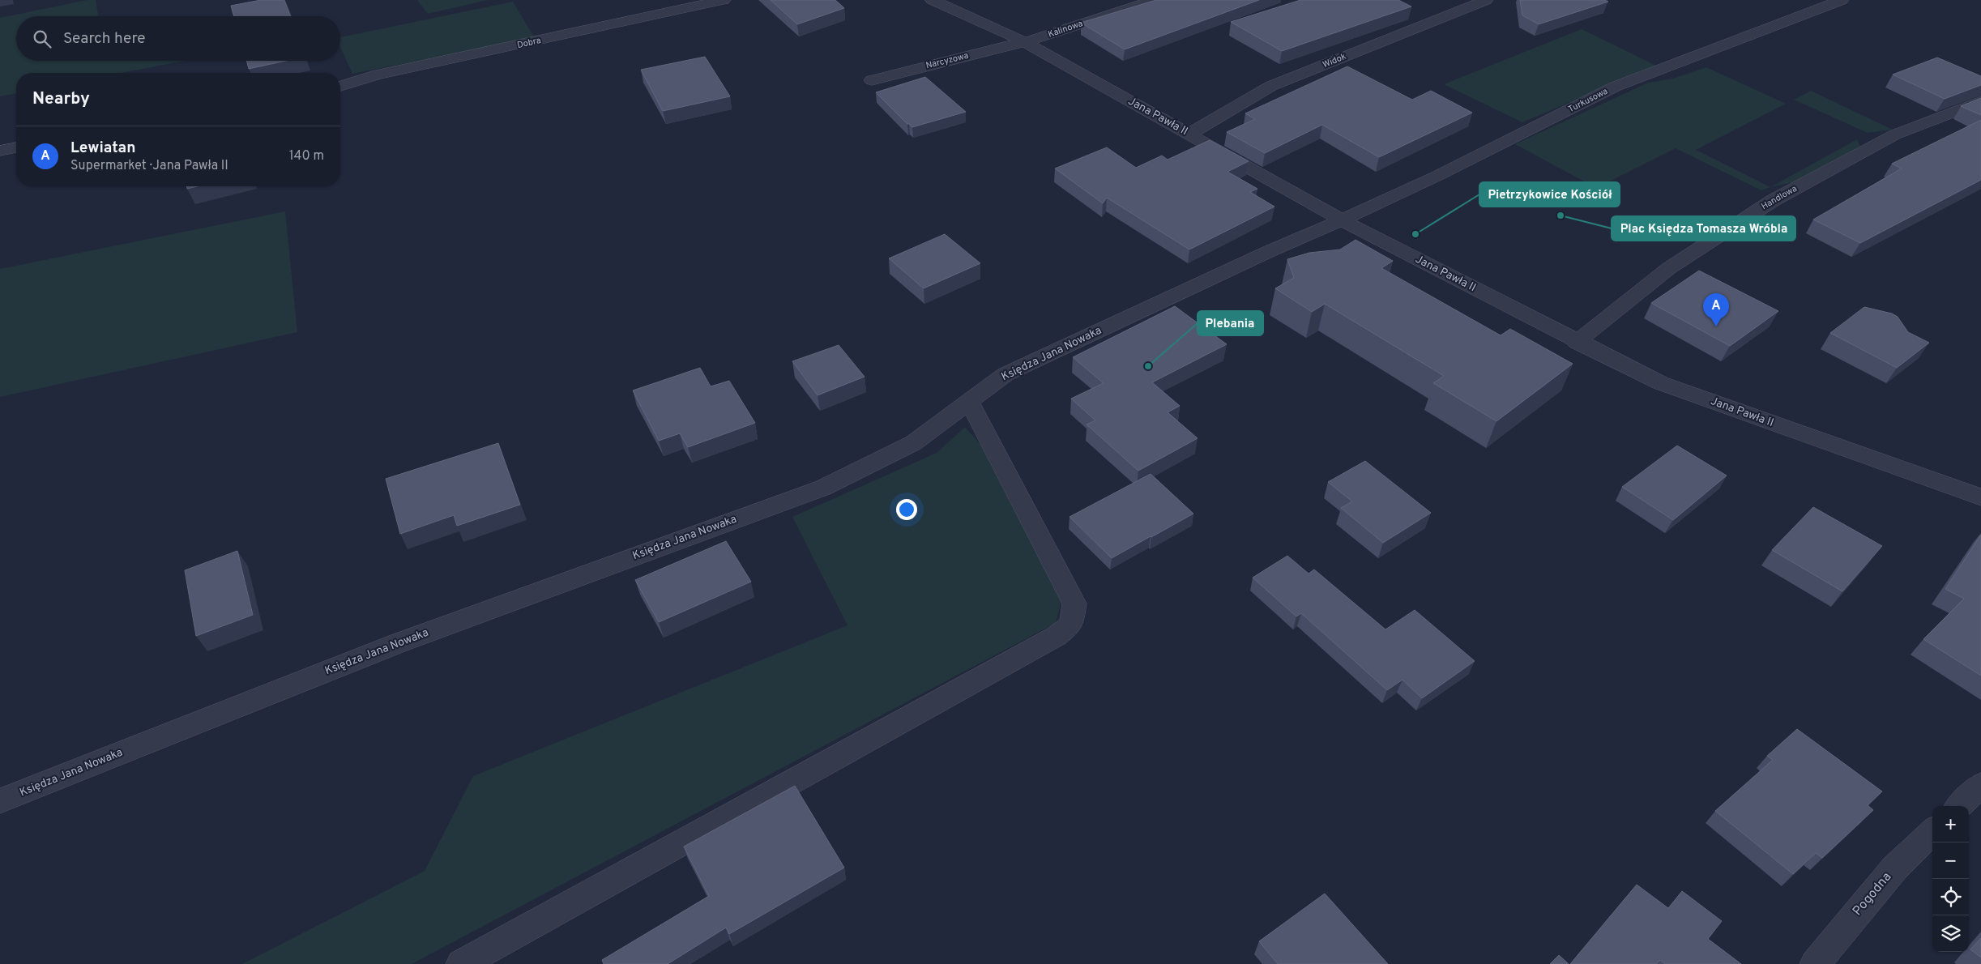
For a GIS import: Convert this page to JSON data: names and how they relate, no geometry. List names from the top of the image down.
{
  "streets": {
    "street": [
      "Kalinowa",
      "Dobra",
      "Narcyzowa",
      "Widok",
      "Turkusowa",
      "Jana Pawła II",
      "Handlowa",
      "Księdza Jana Nowaka",
      "Pogodna"
    ]
  },
  "crossings": [
    ["Kalinowa", "Narcyzowa"],
    ["Kalinowa", "Jana Pawła II"],
    ["Narcyzowa", "Jana Pawła II"],
    ["Widok", "Jana Pawła II"],
    ["Turkusowa", "Jana Pawła II"],
    ["Turkusowa", "Księdza Jana Nowaka"],
    ["Jana Pawła II", "Handlowa"],
    ["Jana Pawła II", "Księdza Jana Nowaka"]
  ],
  "places": ["Plac Księdza Tomasza Wróbla", "Pietrzykowice Kościół", "Plebania"],
  "page": {
    "search": "Search here",
    "heading": "Nearby",
    "list": [
      {
        "mark": "A",
        "name": "Lewiatan",
        "note": "Supermarket · Jana Pawła II",
        "value": "140 m"
      }
    ],
    "pins": "A",
    "map_buttons": ["+", "−"]
  }
}
